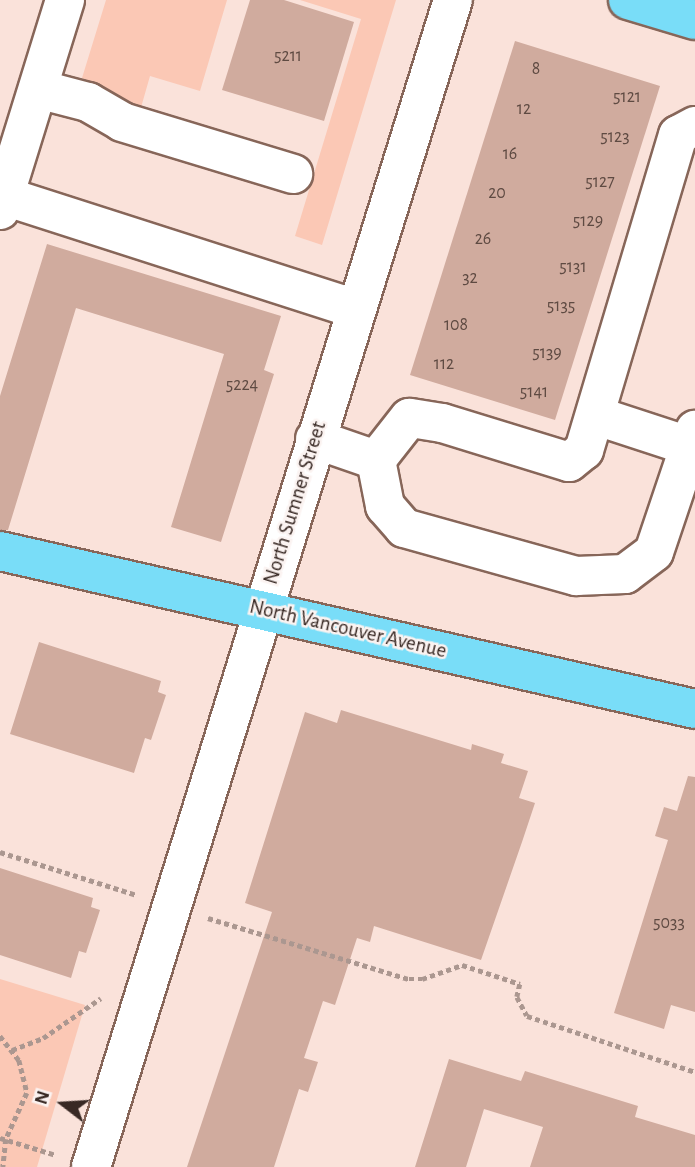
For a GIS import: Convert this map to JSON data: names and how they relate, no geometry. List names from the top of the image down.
{
  "streets": {
    "main road": ["North Vancouver Avenue"],
    "street": ["North Sumner Street"]
  },
  "crossings": [
    ["North Sumner Street", "North Vancouver Avenue"]
  ],
  "house_numbers": [
    "5211",
    "8",
    "5121",
    "12",
    "5123",
    "16",
    "5127",
    "20",
    "5129",
    "26",
    "5131",
    "32",
    "5135",
    "108",
    "5139",
    "112",
    "5224",
    "5141",
    "5033"
  ],
  "north": "left"
}
